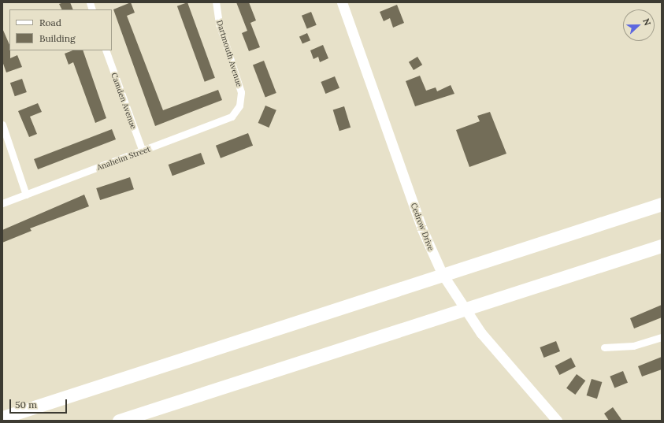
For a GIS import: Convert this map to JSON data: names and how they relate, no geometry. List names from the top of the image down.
{
  "streets": {
    "street": [
      "Dartmouth Avenue",
      "Camden Avenue",
      "Anaheim Street",
      "Cedrow Drive"
    ]
  },
  "crossings": [
    ["Dartmouth Avenue", "Anaheim Street"],
    ["Camden Avenue", "Anaheim Street"]
  ],
  "legend": ["Road", "Building"],
  "scale_bar": "50 m",
  "north": "right"
}
